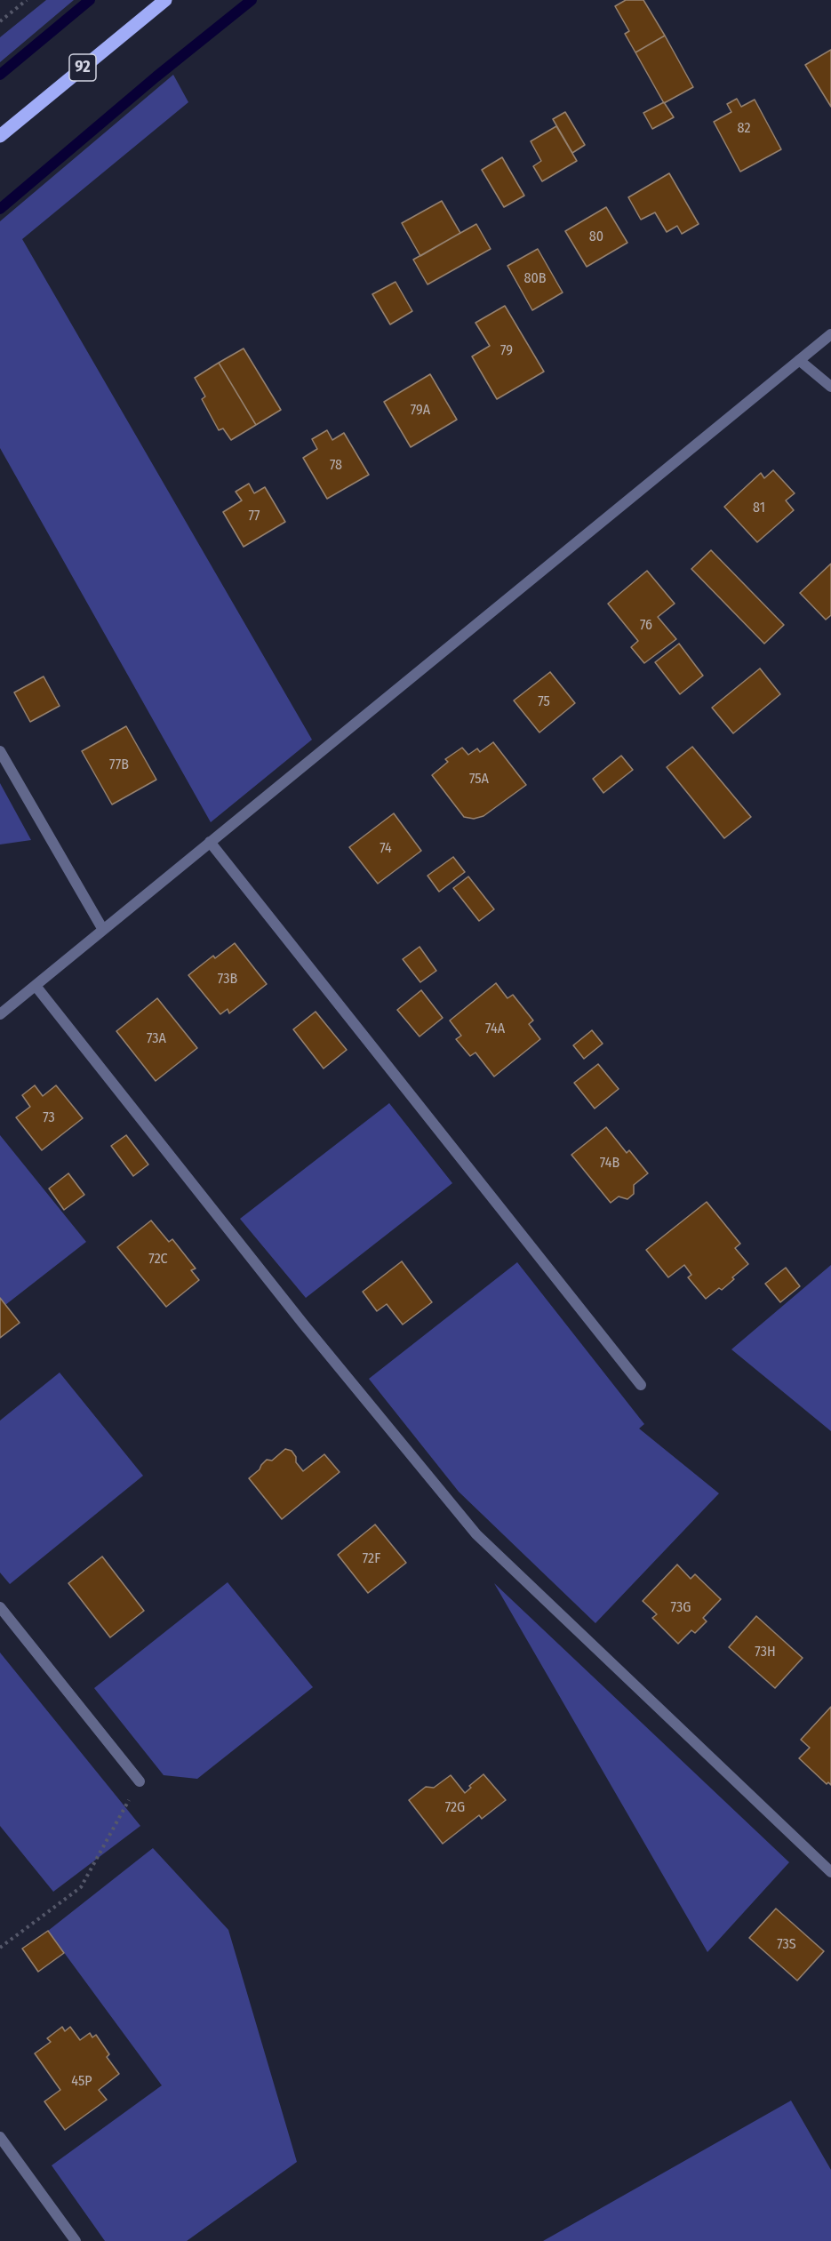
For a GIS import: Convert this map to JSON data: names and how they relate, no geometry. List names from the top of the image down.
{
  "streets": {
    "main road": ["92"]
  },
  "house_numbers": [
    "82",
    "80",
    "80B",
    "79",
    "79A",
    "78",
    "81",
    "77",
    "76",
    "75",
    "77B",
    "75A",
    "74",
    "73B",
    "74A",
    "73A",
    "73",
    "74B",
    "72C",
    "72F",
    "73G",
    "73H",
    "72G",
    "73S",
    "45P"
  ]
}
